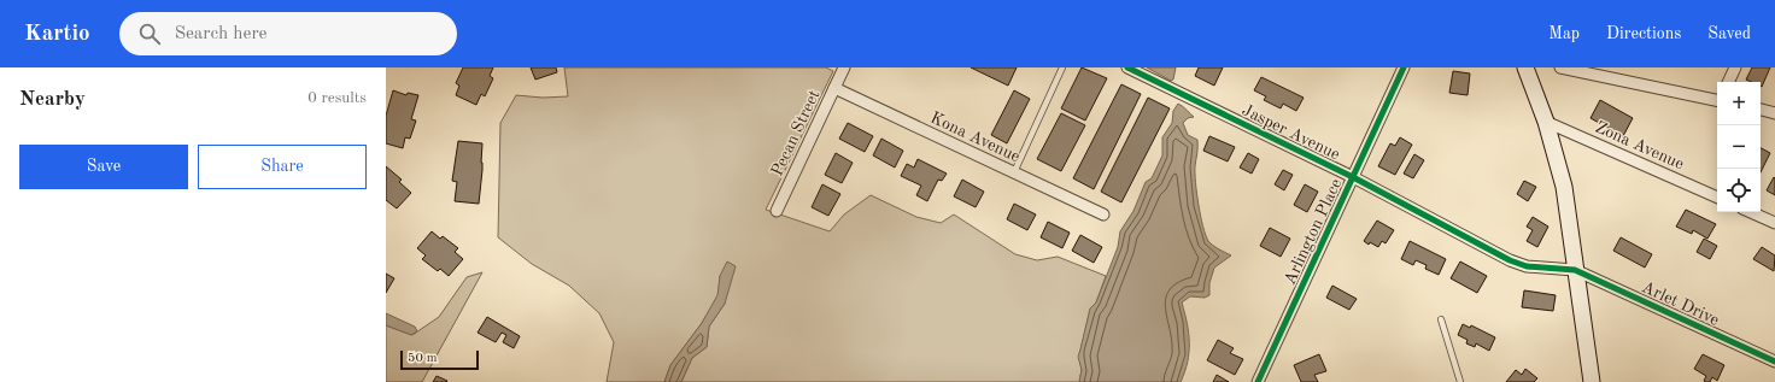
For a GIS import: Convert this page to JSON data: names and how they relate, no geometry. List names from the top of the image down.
{
  "streets": {
    "street": [
      "Jasper Avenue",
      "Pecan Street",
      "Kona Avenue",
      "Zona Avenue",
      "Arlington Place",
      "Arlet Drive"
    ]
  },
  "crossings": [
    ["Jasper Avenue", "Arlington Place"],
    ["Jasper Avenue", "Arlet Drive"],
    ["Pecan Street", "Kona Avenue"]
  ],
  "scale_bar": "50 m",
  "page": {
    "header": "Kartio",
    "search": "Search here",
    "nav": ["Map", "Directions", "Saved"],
    "heading": ["Nearby", "0 results"],
    "map_buttons": ["+", "−"],
    "buttons": ["Save", "Share"],
    "scale": "50 m"
  }
}
